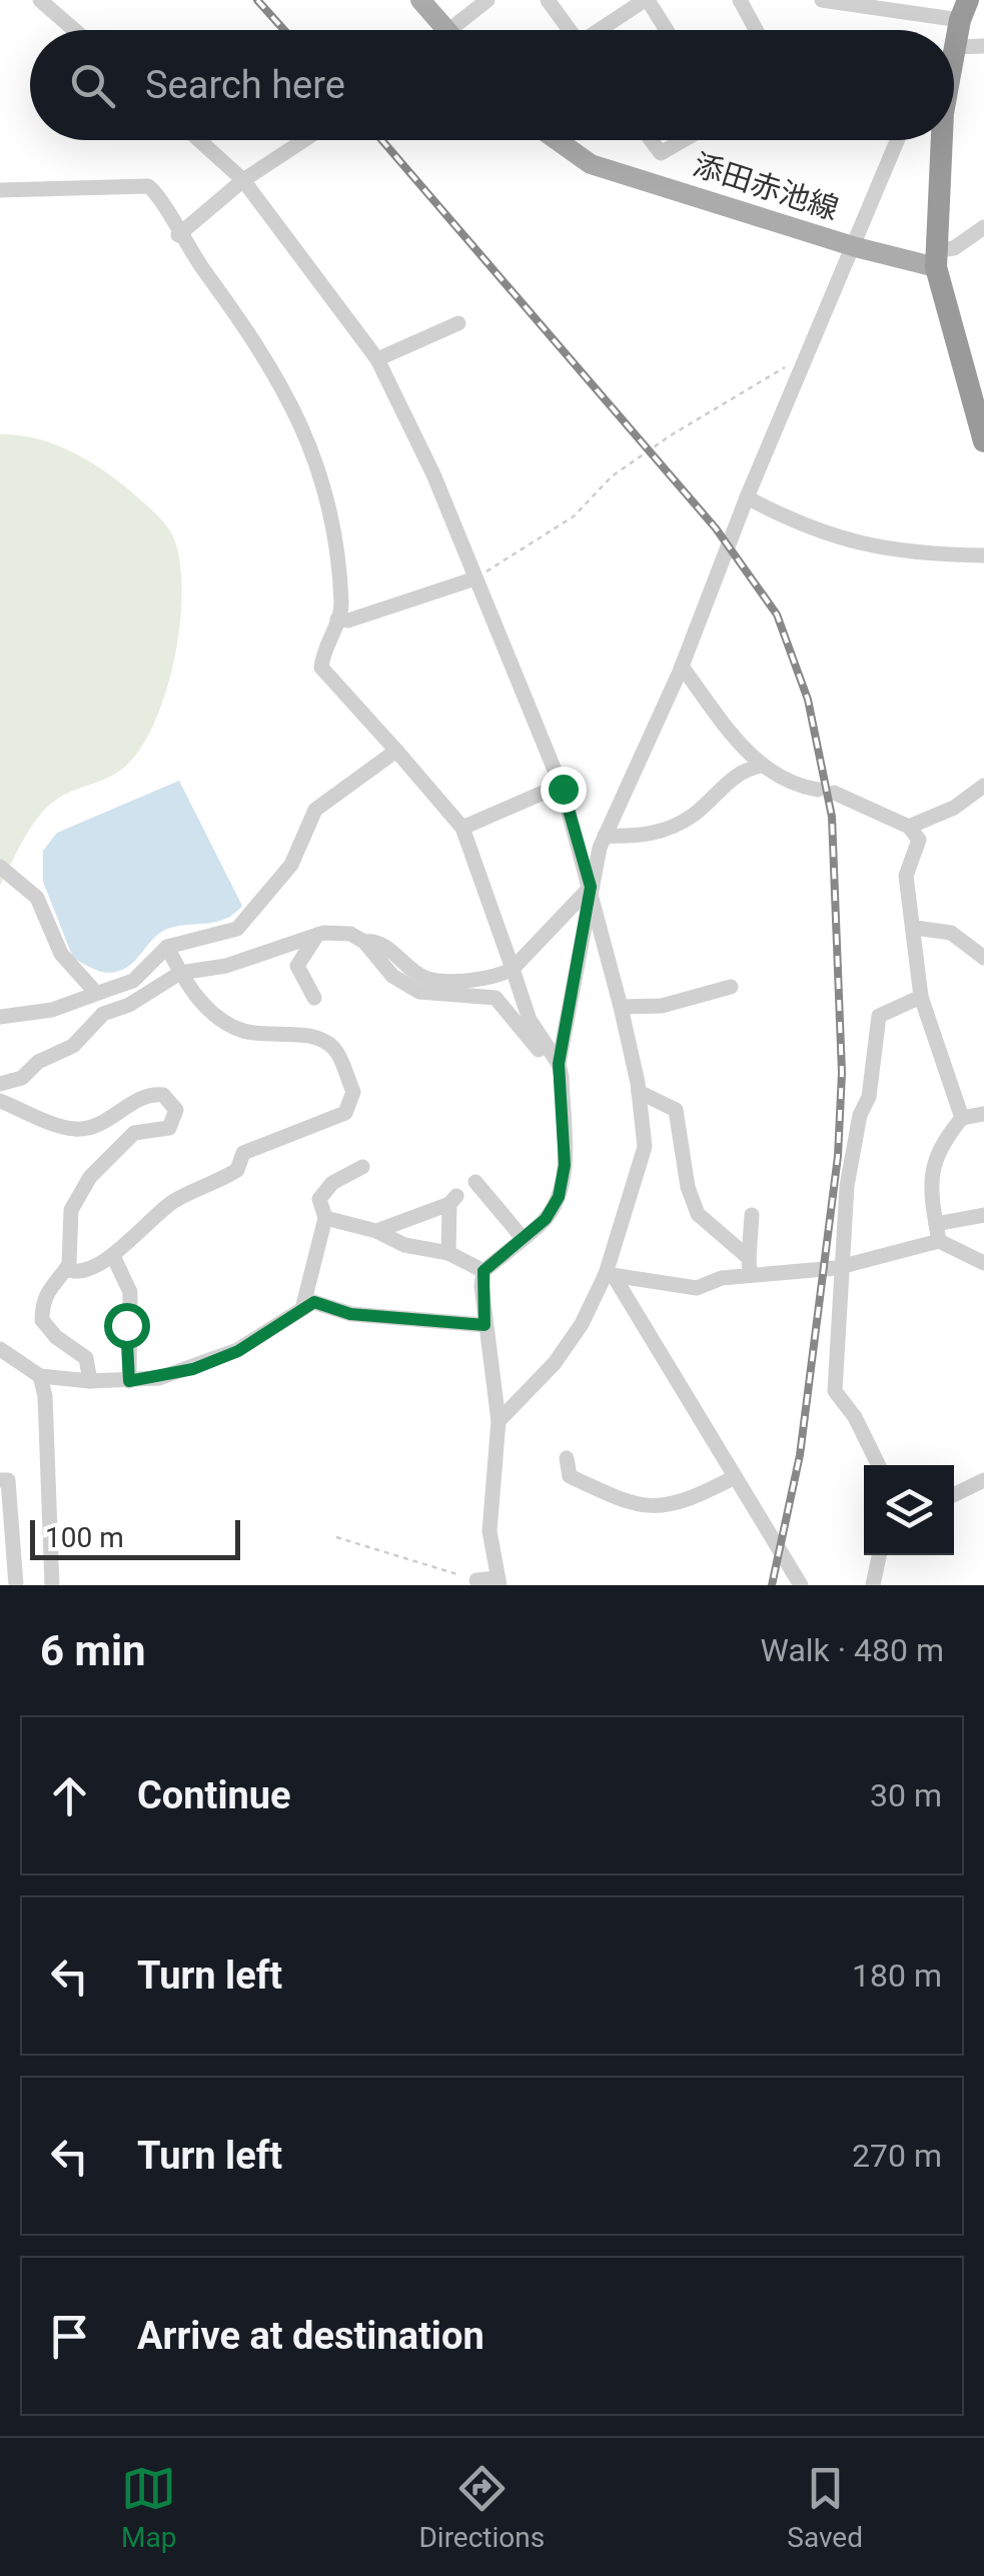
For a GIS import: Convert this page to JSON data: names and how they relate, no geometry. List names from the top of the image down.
{
  "streets": {
    "main road": ["添田赤池線"]
  },
  "scale_bar": "100 m",
  "page": {
    "search": "Search here",
    "scale": "100 m",
    "heading": ["6 min", "Walk · 480 m"],
    "list": [
      ["Continue", "30 m"],
      ["Turn left", "180 m"],
      ["Turn left", "270 m"],
      "Arrive at destination"
    ],
    "nav": ["Map", "Directions", "Saved"]
  }
}
